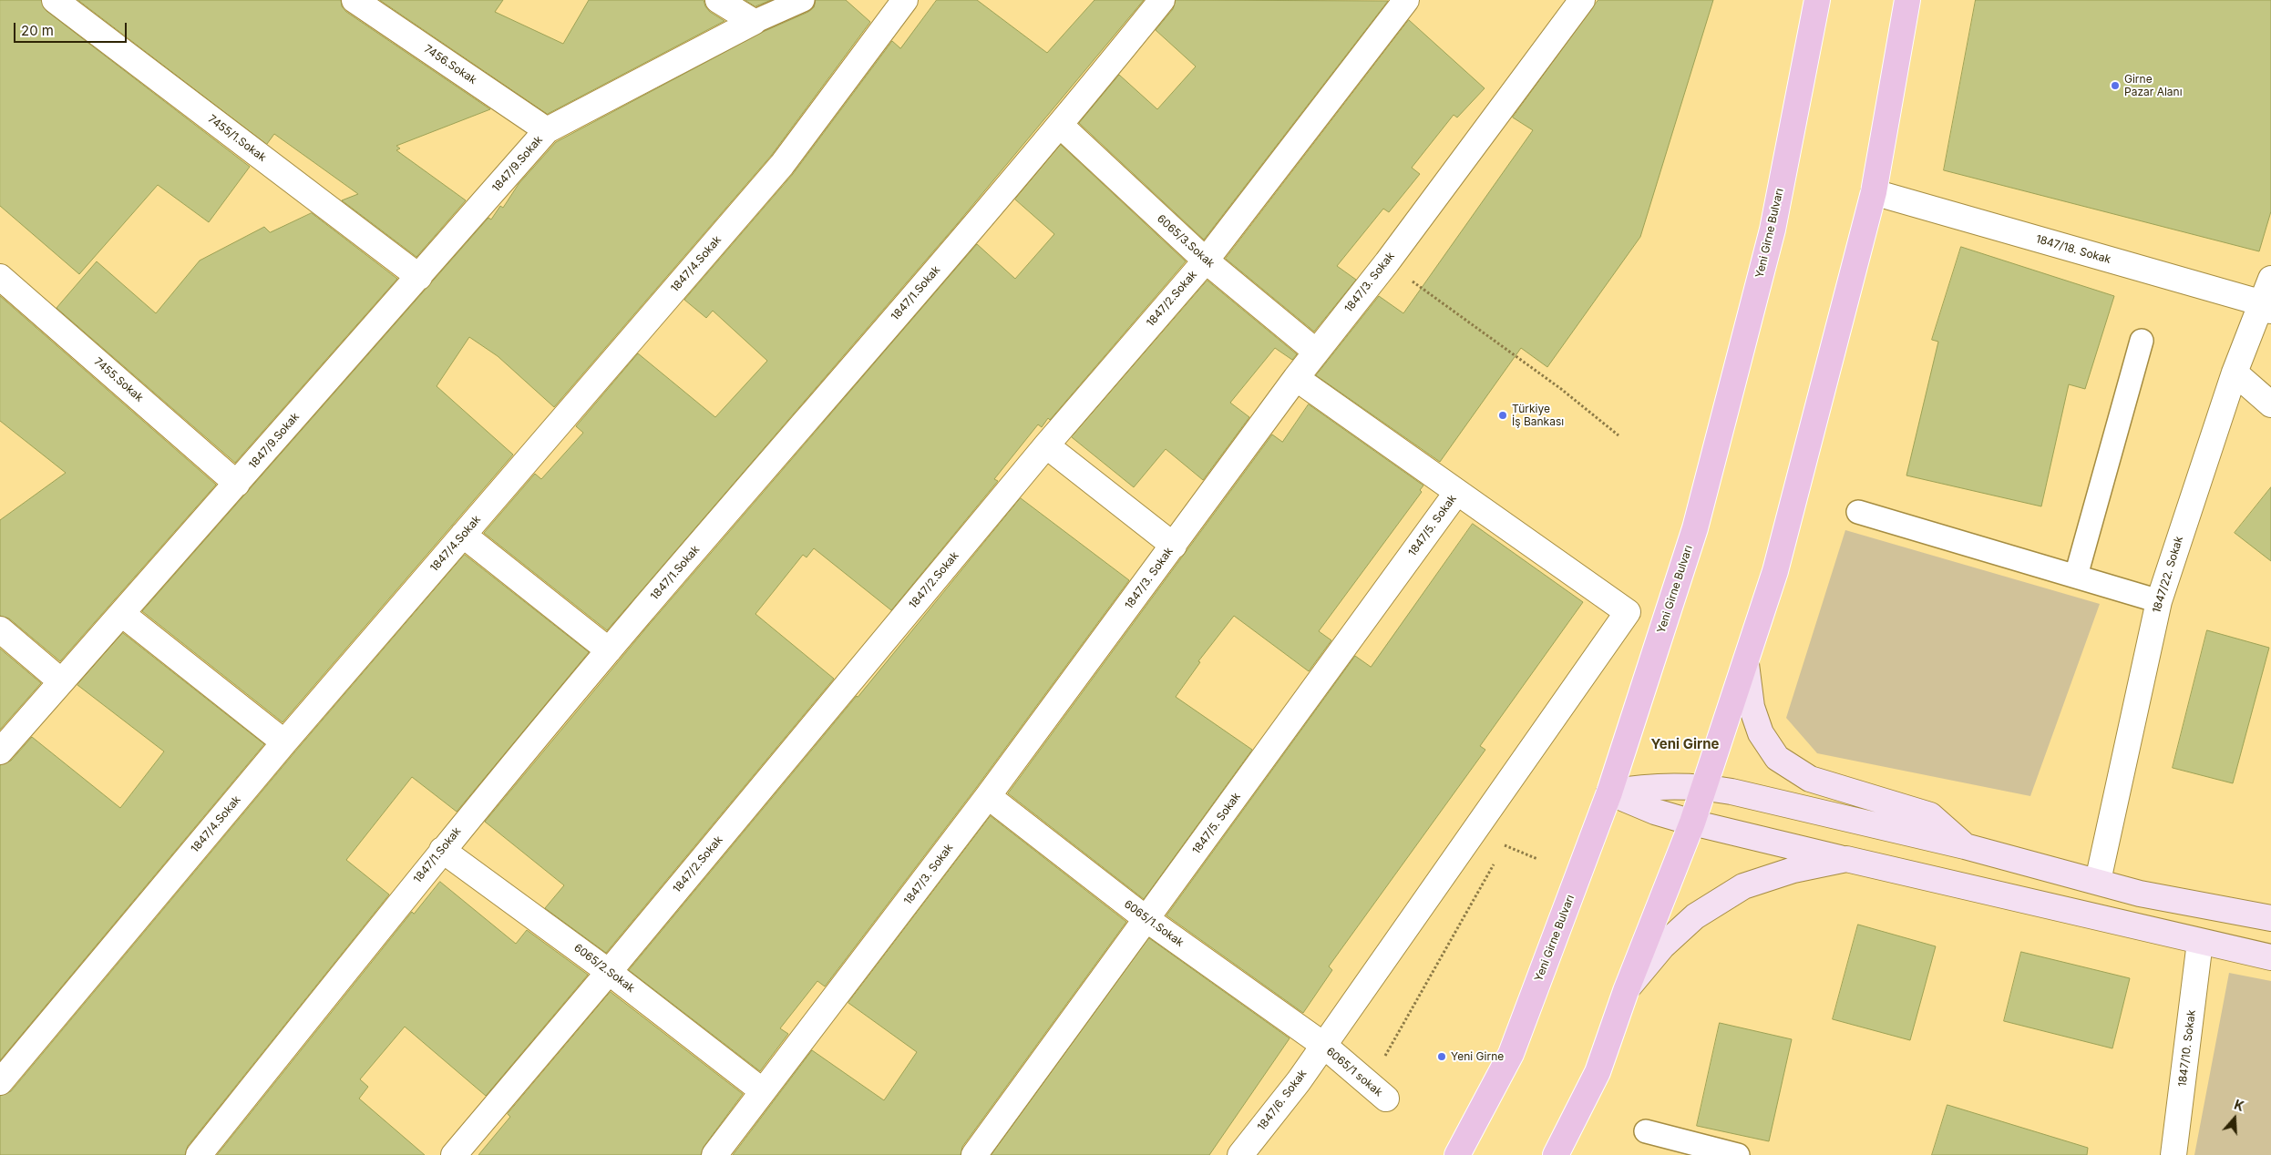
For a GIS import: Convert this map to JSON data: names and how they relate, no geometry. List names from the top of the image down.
{
  "streets": {
    "main road": ["Yeni Girne Bulvarı"],
    "street": [
      "7456.Sokak",
      "7455/1.Sokak",
      "1847/9.Sokak",
      "6065/3.Sokak",
      "1847/18. Sokak",
      "1847/4.Sokak",
      "1847/3. Sokak",
      "1847/1.Sokak",
      "1847/2.Sokak",
      "7455.Sokak",
      "1847/5. Sokak",
      "1847/22. Sokak",
      "6065/1.Sokak",
      "6065/2.Sokak",
      "1847/10. Sokak",
      "6065/1 sokak",
      "1847/6. Sokak"
    ]
  },
  "crossings": [
    ["7456.Sokak", "1847/9.Sokak"],
    ["7455/1.Sokak", "1847/9.Sokak"],
    ["1847/9.Sokak", "7455.Sokak"],
    ["6065/3.Sokak", "1847/3. Sokak"],
    ["6065/3.Sokak", "1847/1.Sokak"],
    ["6065/3.Sokak", "1847/2.Sokak"],
    ["1847/18. Sokak", "1847/22. Sokak"],
    ["1847/3. Sokak", "6065/1.Sokak"],
    ["1847/3. Sokak", "6065/2.Sokak"],
    ["1847/1.Sokak", "6065/2.Sokak"],
    ["1847/2.Sokak", "6065/2.Sokak"],
    ["1847/5. Sokak", "6065/1.Sokak"],
    ["1847/5. Sokak", "6065/1 sokak"],
    ["1847/5. Sokak", "1847/6. Sokak"],
    ["6065/1.Sokak", "6065/1 sokak"],
    ["6065/1.Sokak", "1847/6. Sokak"],
    ["6065/1 sokak", "1847/6. Sokak"]
  ],
  "districts": ["Yeni Girne"],
  "places": ["Girne Pazar Alanı", "Türkiye İş Bankası", "Yeni Girne"],
  "scale_bar": "20 m",
  "north": "top"
}
